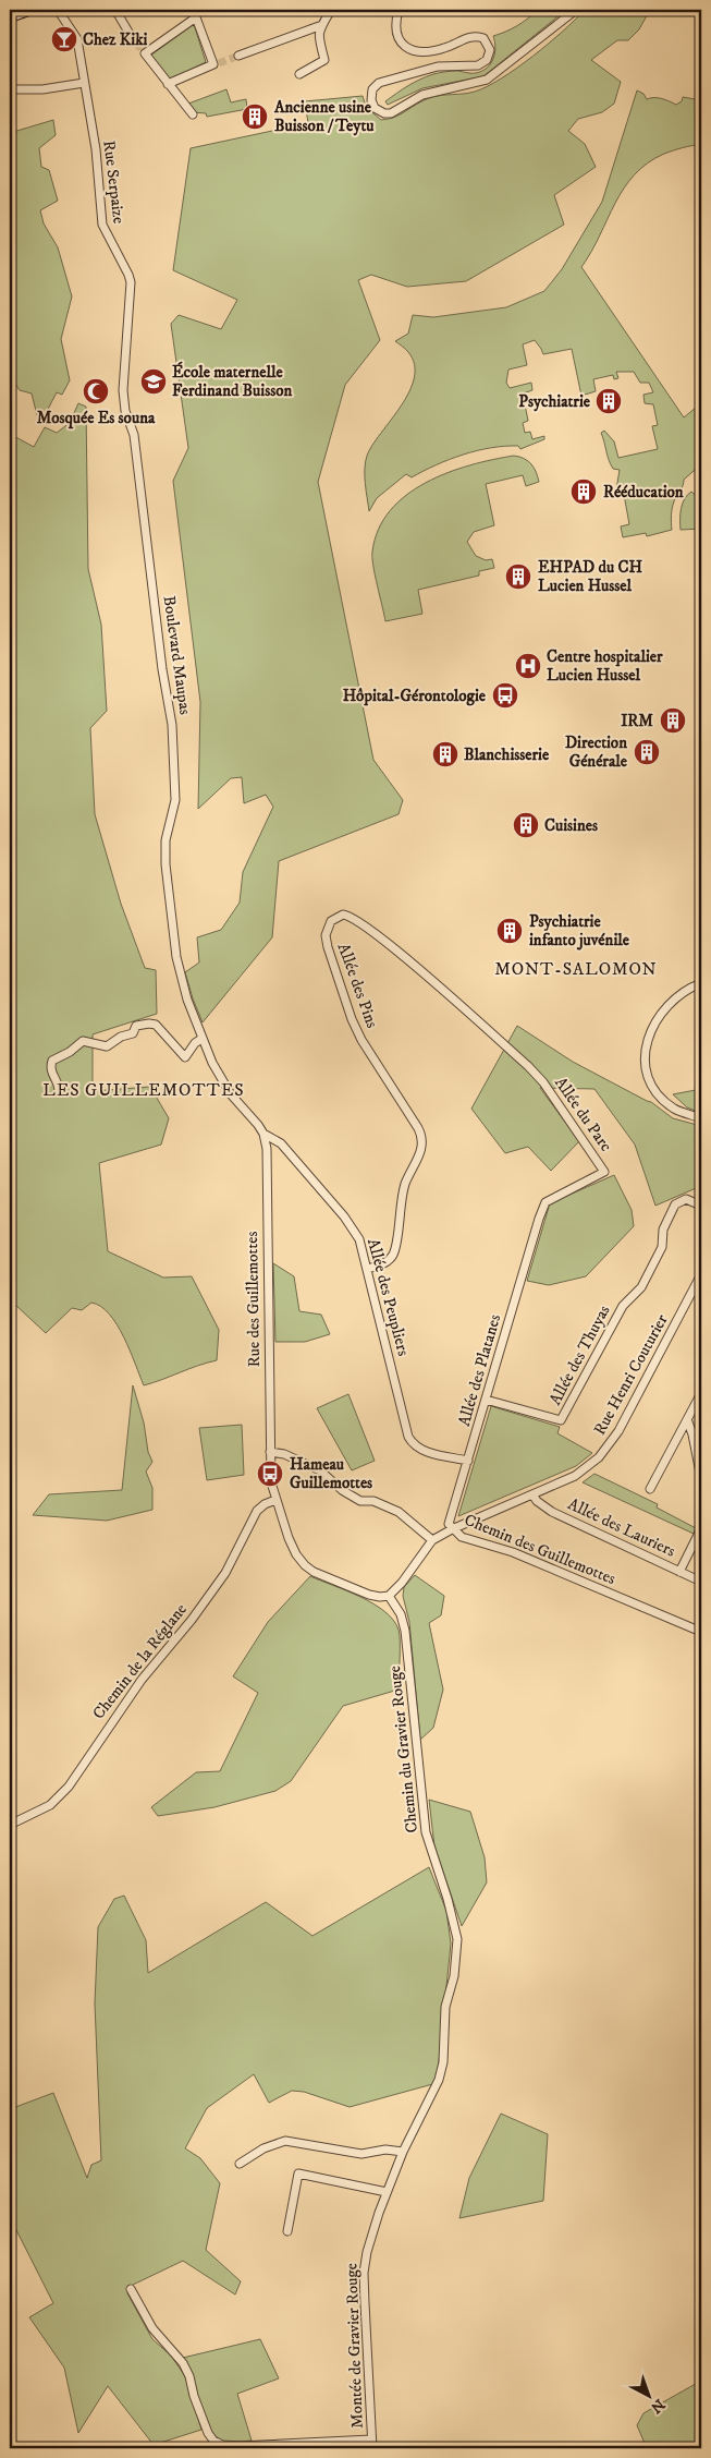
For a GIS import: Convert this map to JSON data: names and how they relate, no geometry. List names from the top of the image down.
{
  "streets": {
    "street": [
      "Rue Serpaize",
      "Boulevard Maupas",
      "Allée des Pins",
      "Allée du Parc",
      "Allée des Peupliers",
      "Rue des Guillemottes",
      "Allée des Thuyas",
      "Allée des Platanes",
      "Rue Henri Couturier",
      "Allée des Lauriers",
      "Chemin des Guillemottes",
      "Chemin de la Réglane",
      "Chemin du Gravier Rouge",
      "Montée de Gravier Rouge"
    ]
  },
  "crossings": [
    ["Rue Serpaize", "Boulevard Maupas"],
    ["Boulevard Maupas", "Rue des Guillemottes"],
    ["Allée des Pins", "Allée du Parc"],
    ["Allée des Pins", "Allée des Peupliers"],
    ["Allée du Parc", "Allée des Platanes"],
    ["Allée des Peupliers", "Rue des Guillemottes"],
    ["Allée des Peupliers", "Allée des Platanes"],
    ["Rue des Guillemottes", "Chemin des Guillemottes"],
    ["Rue des Guillemottes", "Chemin de la Réglane"],
    ["Rue des Guillemottes", "Chemin du Gravier Rouge"],
    ["Allée des Thuyas", "Allée des Platanes"],
    ["Allée des Platanes", "Rue Henri Couturier"],
    ["Allée des Platanes", "Chemin des Guillemottes"],
    ["Rue Henri Couturier", "Allée des Lauriers"],
    ["Rue Henri Couturier", "Chemin des Guillemottes"],
    ["Chemin des Guillemottes", "Chemin du Gravier Rouge"],
    ["Chemin du Gravier Rouge", "Montée de Gravier Rouge"]
  ],
  "districts": ["MONT-SALOMON", "LES GUILLEMOTTES"],
  "places": {
    "bar": ["Chez Kiki"],
    "building": [
      "Ancienne usine Buisson / Teytu",
      "Psychiatrie",
      "Rééducation",
      "EHPAD du CH Lucien Hussel",
      "IRM",
      "Direction Générale",
      "Blanchisserie",
      "Cuisines",
      "Psychiatrie infanto juvénile"
    ],
    "school or university": ["École maternelle Ferdinand Buisson"],
    "mosque": ["Mosquée Es souna"],
    "hospital": ["Centre hospitalier Lucien Hussel"],
    "bus stop": ["Hôpital-Gérontologie", "Hameau Guillemottes"]
  },
  "north": "bottom right"
}
